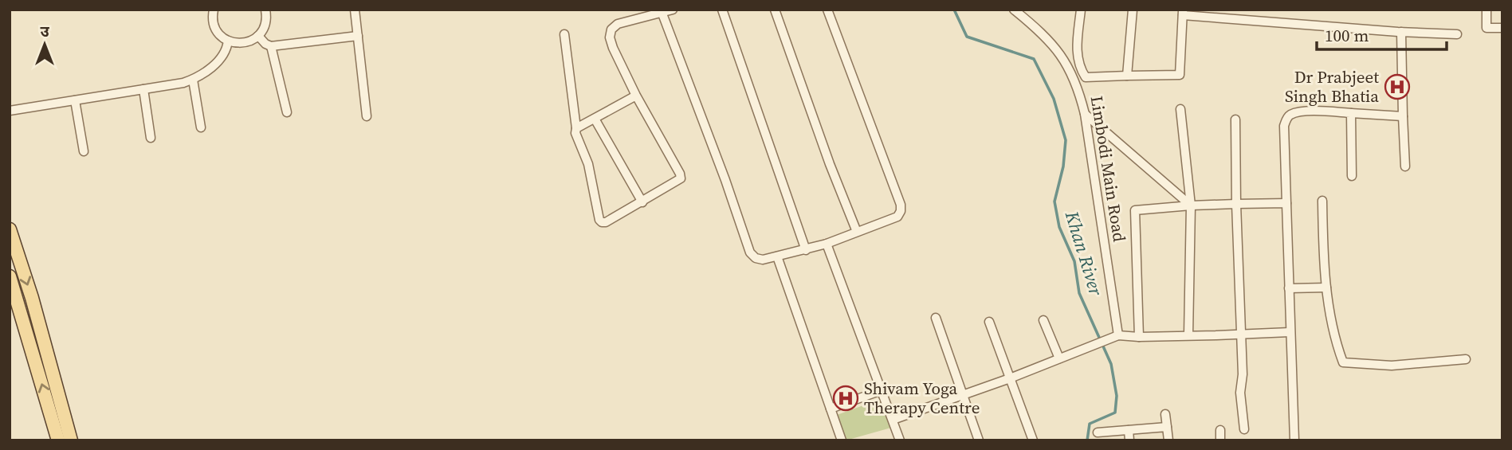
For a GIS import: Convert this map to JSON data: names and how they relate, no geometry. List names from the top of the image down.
{
  "streets": {
    "street": ["Limbodi Main Road"]
  },
  "water": ["Khan River"],
  "places": {
    "hospital": ["Dr Prabjeet Singh Bhatia", "Shivam Yoga Therapy Centre"]
  },
  "scale_bar": "100 m",
  "north": "top"
}
